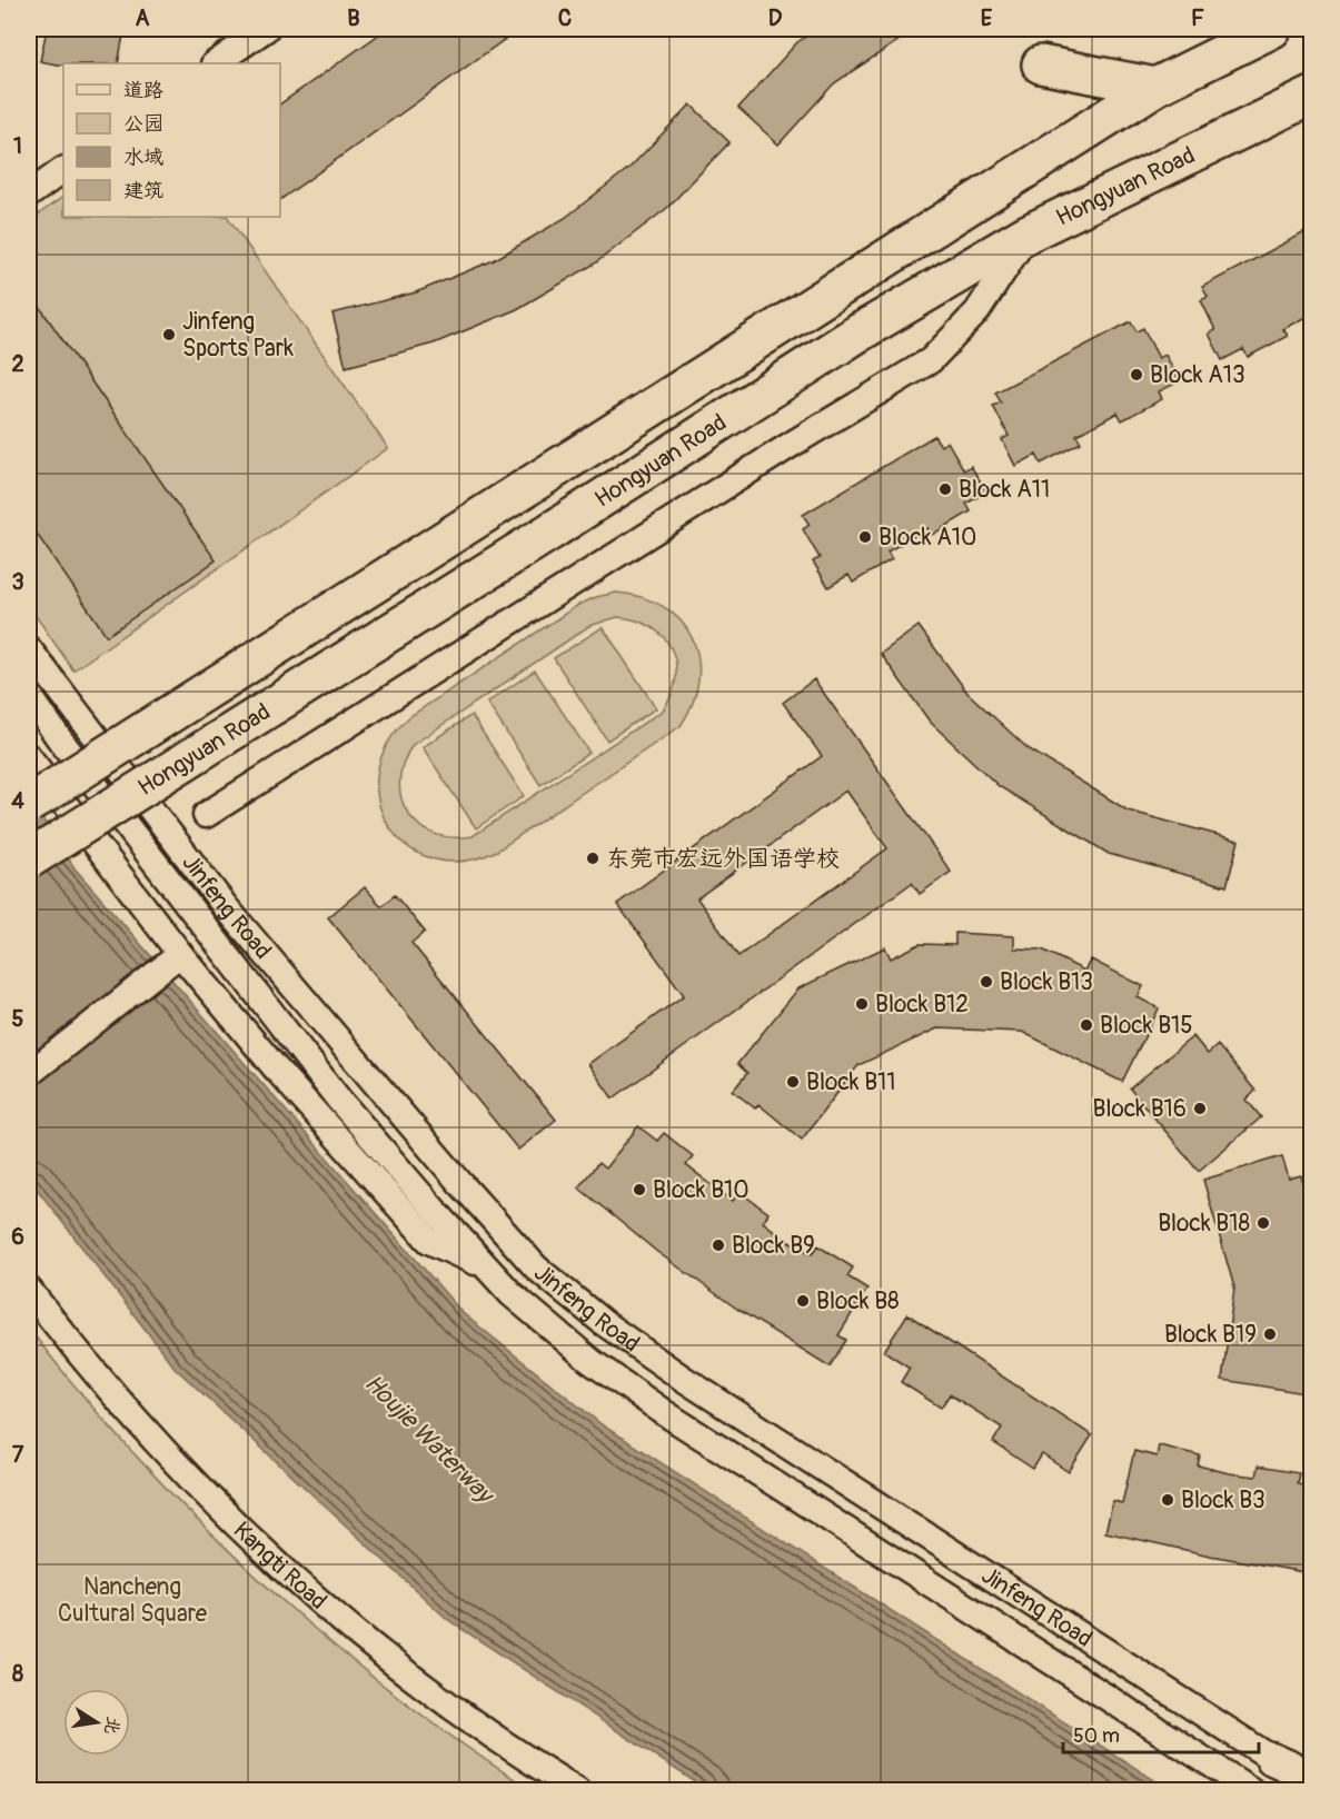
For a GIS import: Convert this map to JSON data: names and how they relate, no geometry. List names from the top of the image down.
{
  "streets": {
    "highway": ["Hongyuan Road"],
    "street": ["Jinfeng Road", "Kangti Road"]
  },
  "water": ["Houjie Waterway"],
  "parks": ["Nancheng Cultural Square"],
  "places": [
    "Jinfeng Sports Park",
    "Block A13",
    "Block A11",
    "Block A10",
    "东莞市宏远外国语学校",
    "Block B13",
    "Block B12",
    "Block B15",
    "Block B11",
    "Block B16",
    "Block B10",
    "Block B18",
    "Block B9",
    "Block B8",
    "Block B19",
    "Block B3"
  ],
  "legend": [
    "道路",
    "公园",
    "水域",
    "建筑"
  ],
  "scale_bar": "50 m",
  "north": "right",
  "grid": {
    "columns": [
      "A",
      "B",
      "C",
      "D",
      "E",
      "F"
    ],
    "rows": [
      "1",
      "2",
      "3",
      "4",
      "5",
      "6",
      "7",
      "8"
    ]
  }
}
